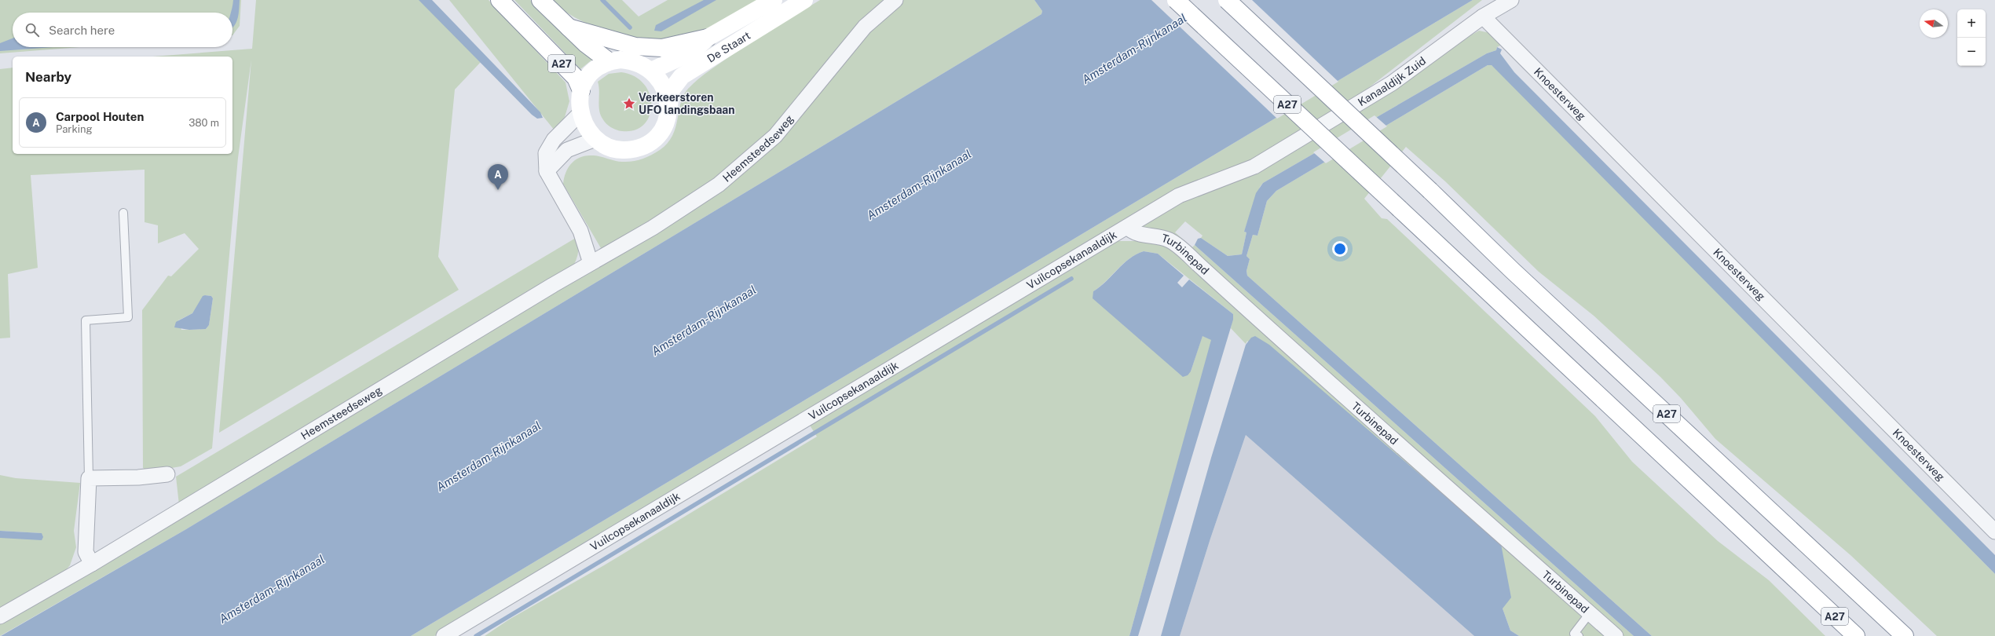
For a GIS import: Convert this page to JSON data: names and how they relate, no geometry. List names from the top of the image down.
{
  "streets": {
    "main road": ["De Staart", "A27"],
    "street": [
      "Kanaaldijk Zuid",
      "Knoesterweg",
      "Heemsteedseweg",
      "Turbinepad",
      "Vuilcopsekanaaldijk"
    ]
  },
  "crossings": [
    ["De Staart", "A27"],
    ["Kanaaldijk Zuid", "Knoesterweg"],
    ["Kanaaldijk Zuid", "Vuilcopsekanaaldijk"],
    ["Turbinepad", "Vuilcopsekanaaldijk"]
  ],
  "water": ["Amsterdam-Rijnkanaal"],
  "places": {
    "place": ["Verkeerstoren UFO landingsbaan"]
  },
  "north": "left",
  "page": {
    "map_buttons": ["+", "−"],
    "search": "Search here",
    "heading": "Nearby",
    "list": [
      {
        "mark": "A",
        "name": "Carpool Houten",
        "note": "Parking",
        "value": "380 m"
      }
    ],
    "pins": "A"
  }
}
